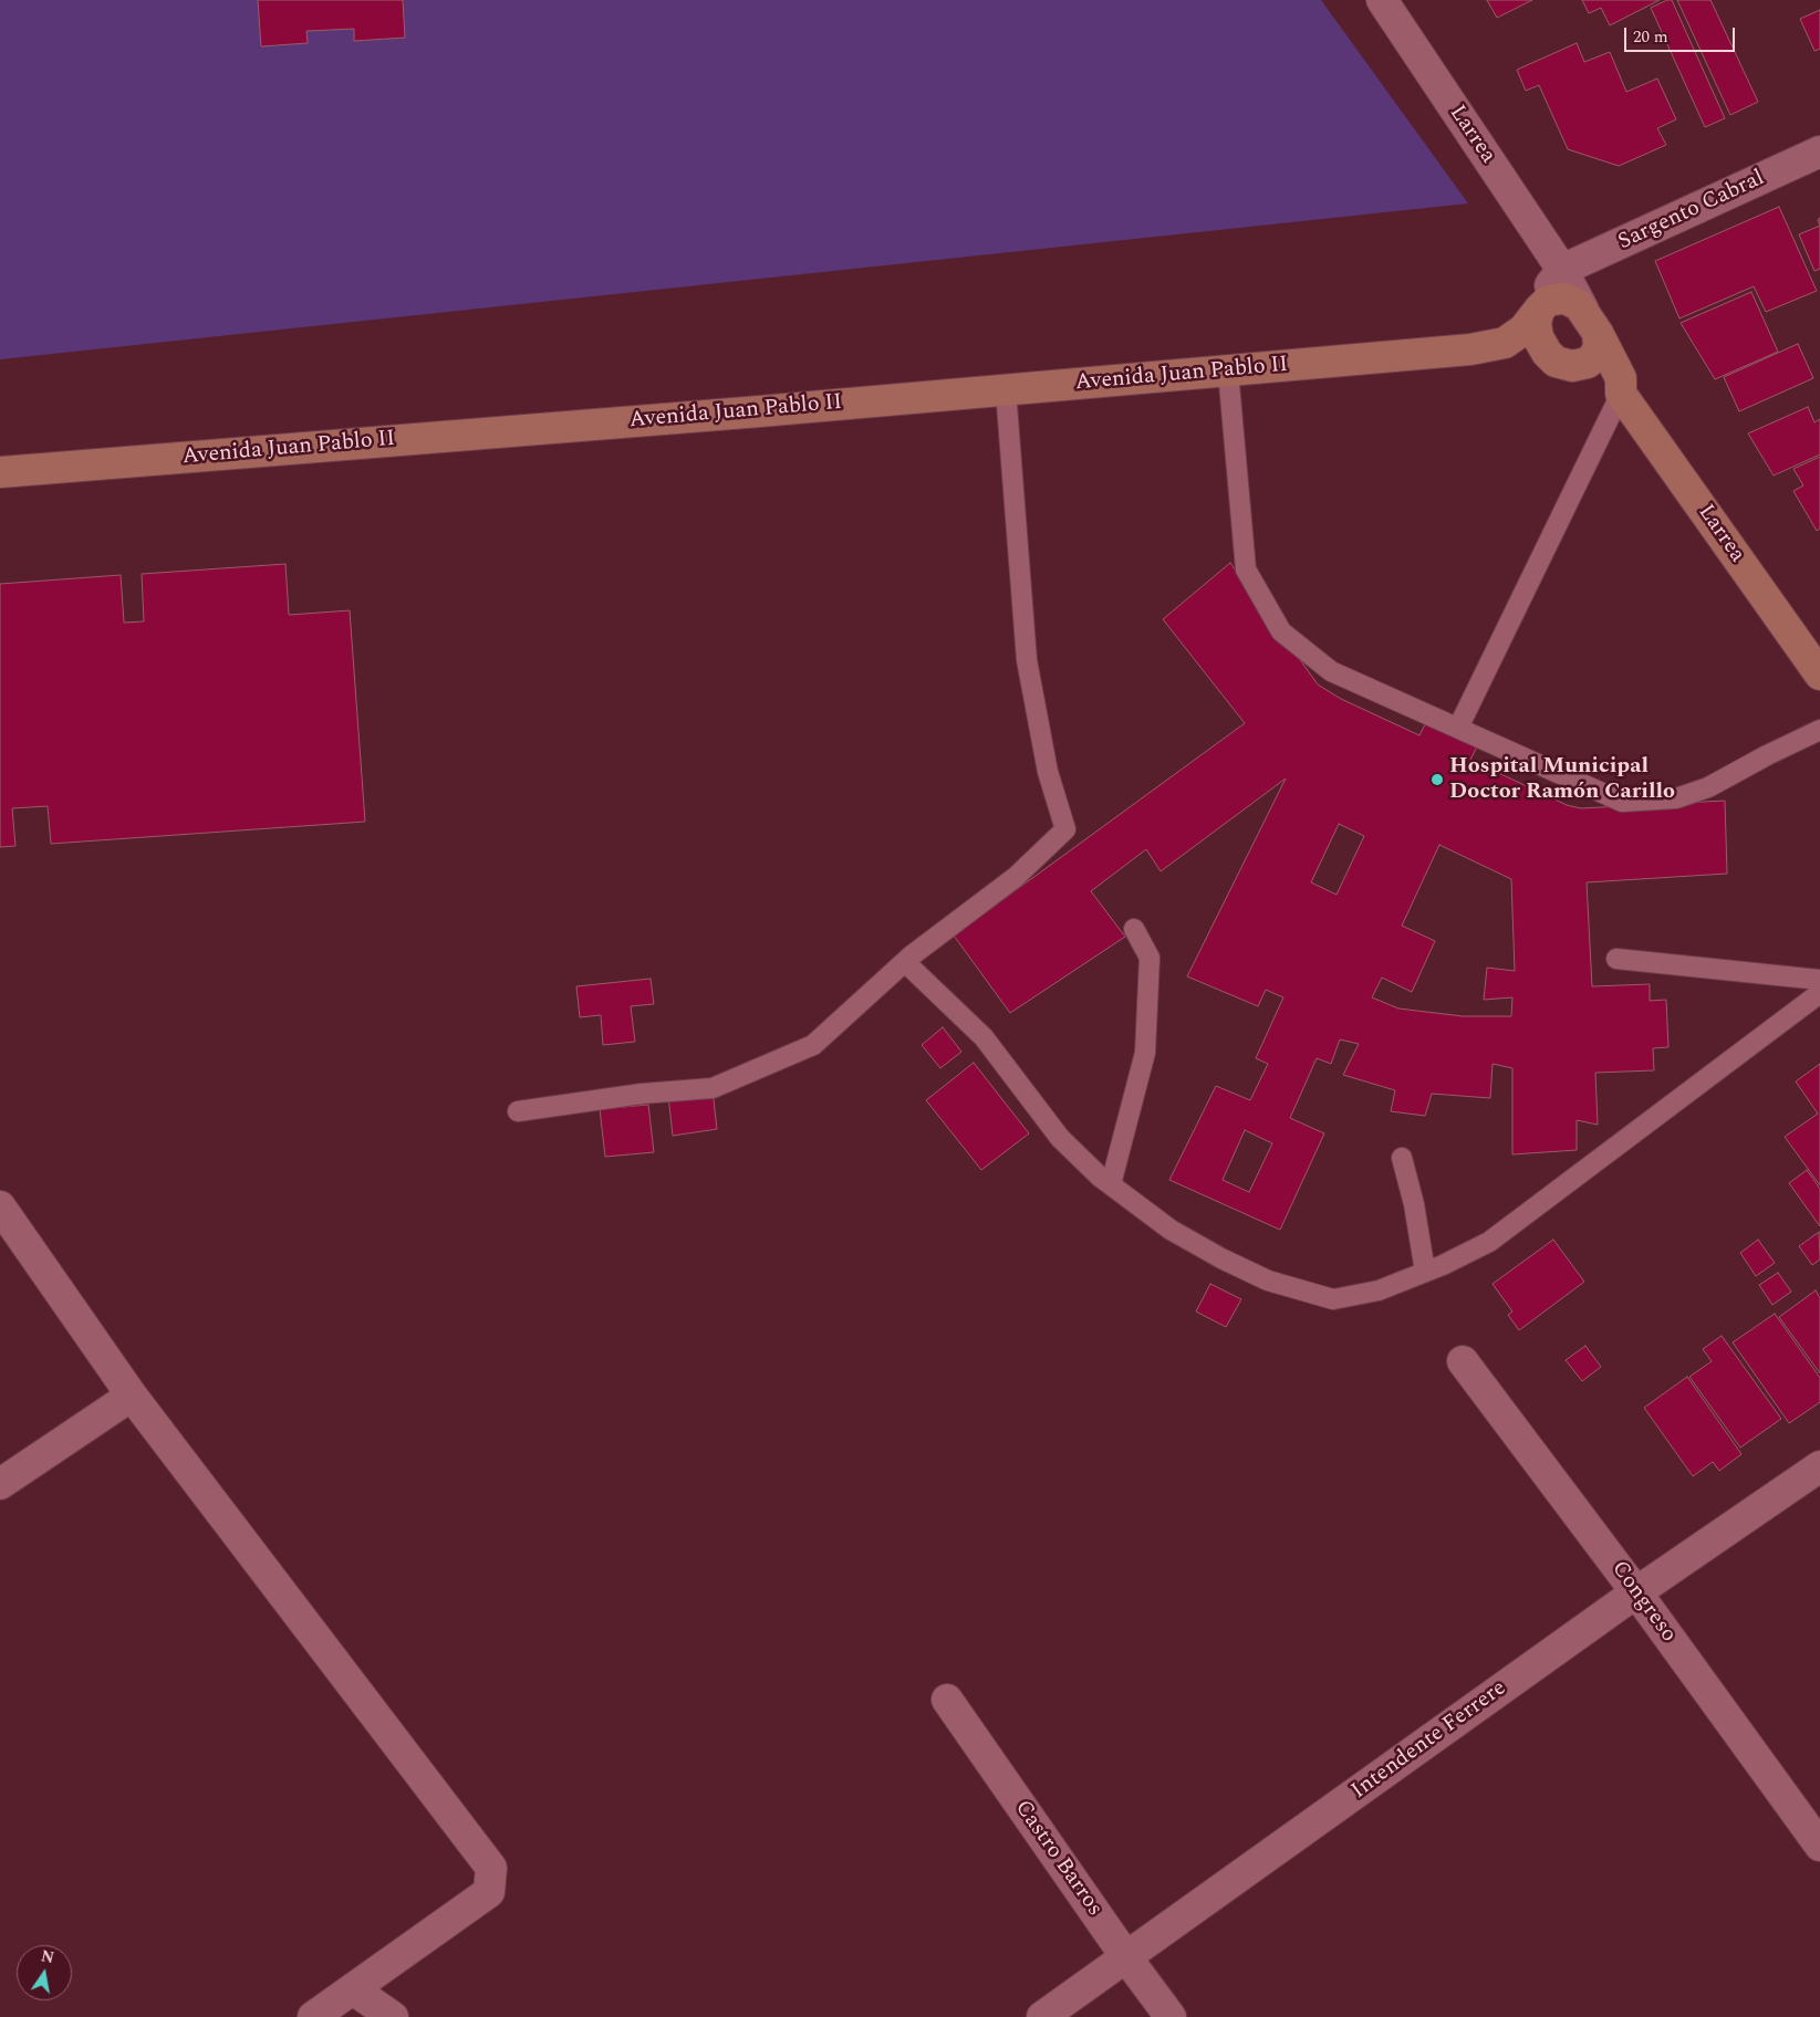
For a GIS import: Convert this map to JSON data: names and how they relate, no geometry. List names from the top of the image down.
{
  "streets": {
    "main road": ["Larrea", "Avenida Juan Pablo II"],
    "street": [
      "Sargento Cabral",
      "Congreso",
      "Intendente Ferrere",
      "Castro Barros"
    ]
  },
  "crossings": [
    ["Larrea", "Sargento Cabral"],
    ["Larrea", "Avenida Juan Pablo II"],
    ["Congreso", "Intendente Ferrere"],
    ["Intendente Ferrere", "Castro Barros"]
  ],
  "places": ["Hospital Municipal Doctor Ramón Carillo"],
  "scale_bar": "20 m",
  "north": "top"
}
